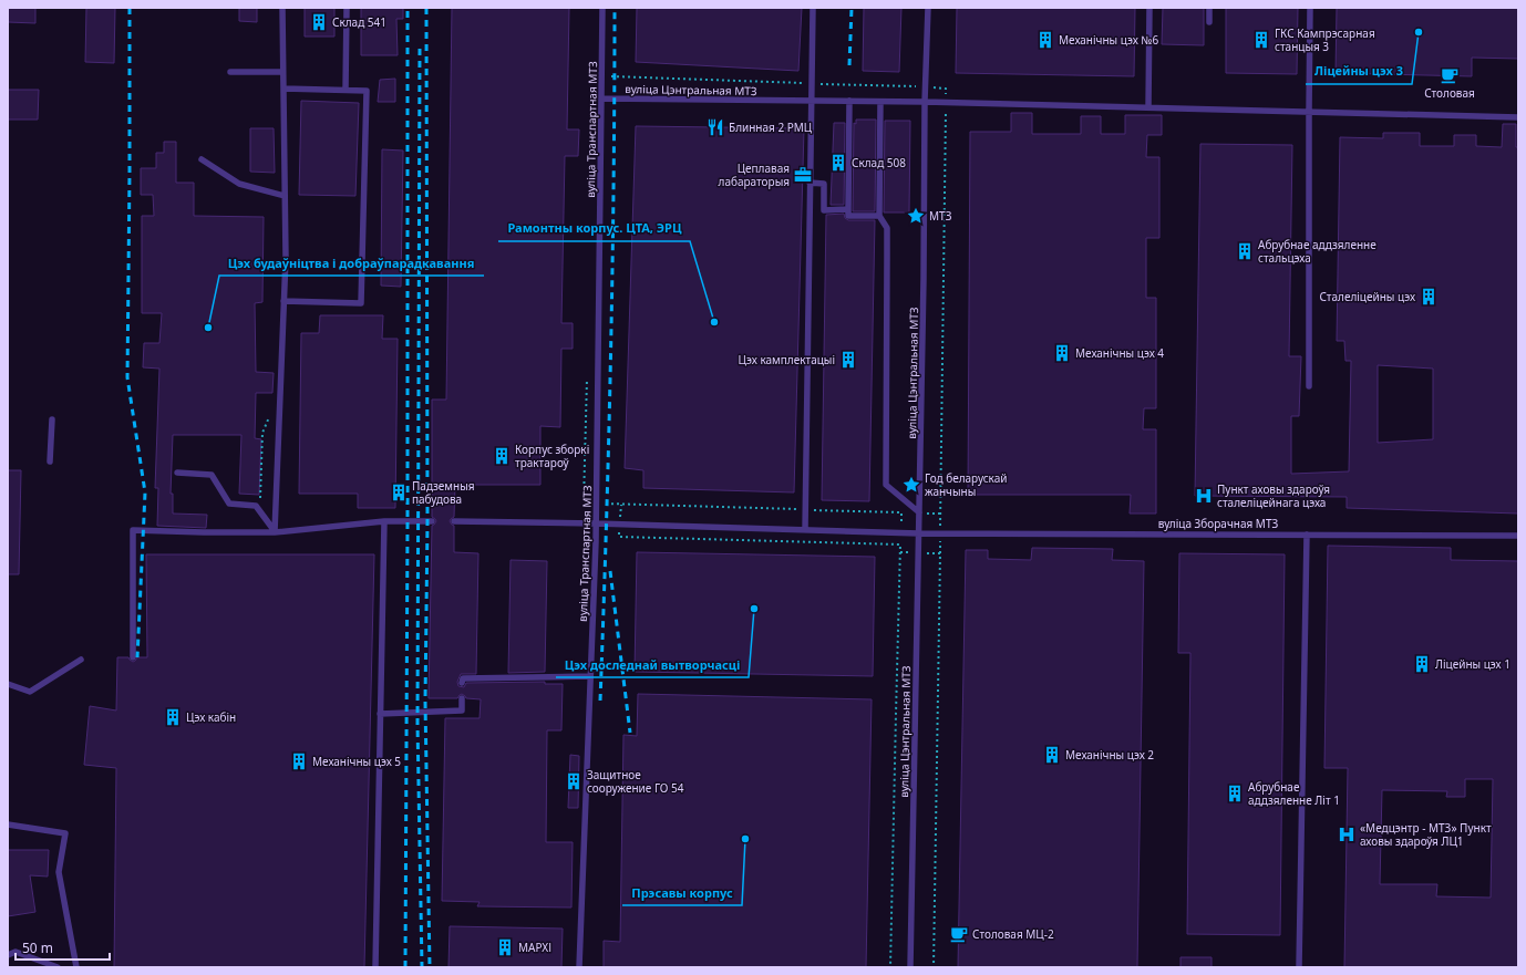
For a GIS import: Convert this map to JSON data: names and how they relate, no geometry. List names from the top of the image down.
{
  "streets": {
    "lane": ["вуліца Цэнтральная МТЗ", "вуліца Транспартная МТЗ", "вуліца Зборачная МТЗ"]
  },
  "crossings": [
    ["вуліца Цэнтральная МТЗ", "вуліца Транспартная МТЗ"],
    ["вуліца Цэнтральная МТЗ", "вуліца Зборачная МТЗ"],
    ["вуліца Транспартная МТЗ", "вуліца Зборачная МТЗ"]
  ],
  "places": {
    "building": [
      "Склад 541",
      "Механічны цэх №6",
      "ГКС Кампрэсарная станцыя 3",
      "Склад 508",
      "Абрубнае аддзяленне стальцэха",
      "Сталеліцейны цэх",
      "Механічны цэх 4",
      "Цэх камплектацыі",
      "Корпус зборкі трактароў",
      "Падземныя пабудова",
      "Ліцейны цэх 1",
      "Цэх кабін",
      "Механічны цэх 2",
      "Механічны цэх 5",
      "Защитное сооружение ГО 54",
      "Абрубнае аддзяленне Літ 1",
      "МАРХІ"
    ],
    "other": [
      "Ліцейны цэх 3",
      "Рамонтны корпус. ЦТА, ЭРЦ",
      "Цэх будаўніцтва і добраўпарадкавання",
      "Цэх доследнай вытворчасці",
      "Прэсавы корпус"
    ],
    "cafe": ["Столовая", "Столовая МЦ-2"],
    "restaurant": ["Блинная 2 РМЦ"],
    "office": ["Цеплавая лабараторыя"],
    "place": ["МТЗ", "Год беларускай жанчыны"],
    "hospital": ["Пункт аховы здароўя сталеліцейнага цэха", "«Медцэнтр - МТЗ» Пункт аховы здароўя ЛЦ1"]
  },
  "scale_bar": "50 m"
}
